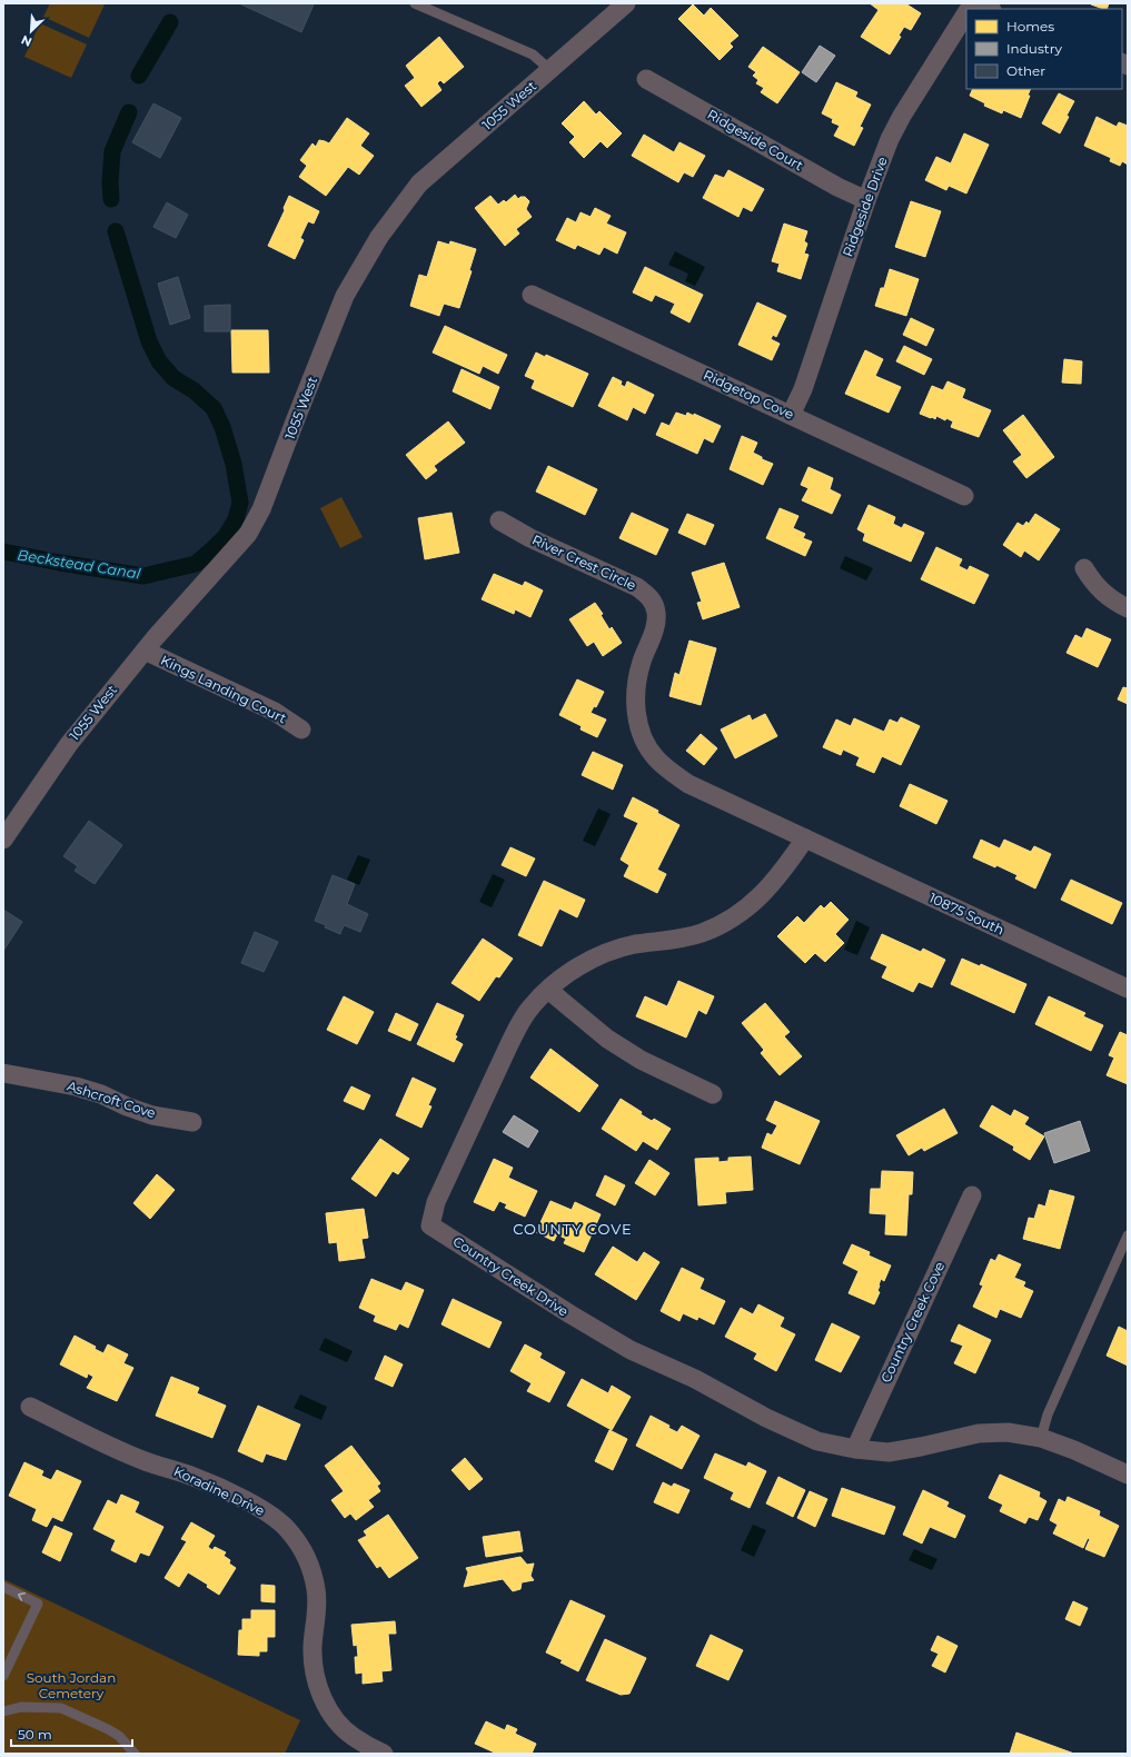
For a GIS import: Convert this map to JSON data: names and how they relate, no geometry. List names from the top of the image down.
{
  "streets": {
    "street": [
      "1055 West",
      "Ridgeside Court",
      "Ridgeside Drive",
      "Ridgetop Cove",
      "River Crest Circle",
      "Kings Landing Court",
      "10875 South",
      "Ashcroft Cove",
      "Country Creek Drive",
      "Country Creek Cove",
      "Koradine Drive"
    ]
  },
  "crossings": [
    ["1055 West", "Kings Landing Court"],
    ["Ridgeside Court", "Ridgeside Drive"],
    ["Ridgeside Drive", "Ridgetop Cove"],
    ["River Crest Circle", "10875 South"],
    ["River Crest Circle", "Country Creek Drive"],
    ["10875 South", "Country Creek Drive"],
    ["Country Creek Drive", "Country Creek Cove"]
  ],
  "districts": ["COUNTY COVE"],
  "water": ["Beckstead Canal"],
  "parks": ["South Jordan Cemetery"],
  "legend": ["Homes", "Industry", "Other"],
  "scale_bar": "50 m",
  "north": "bottom left"
}
